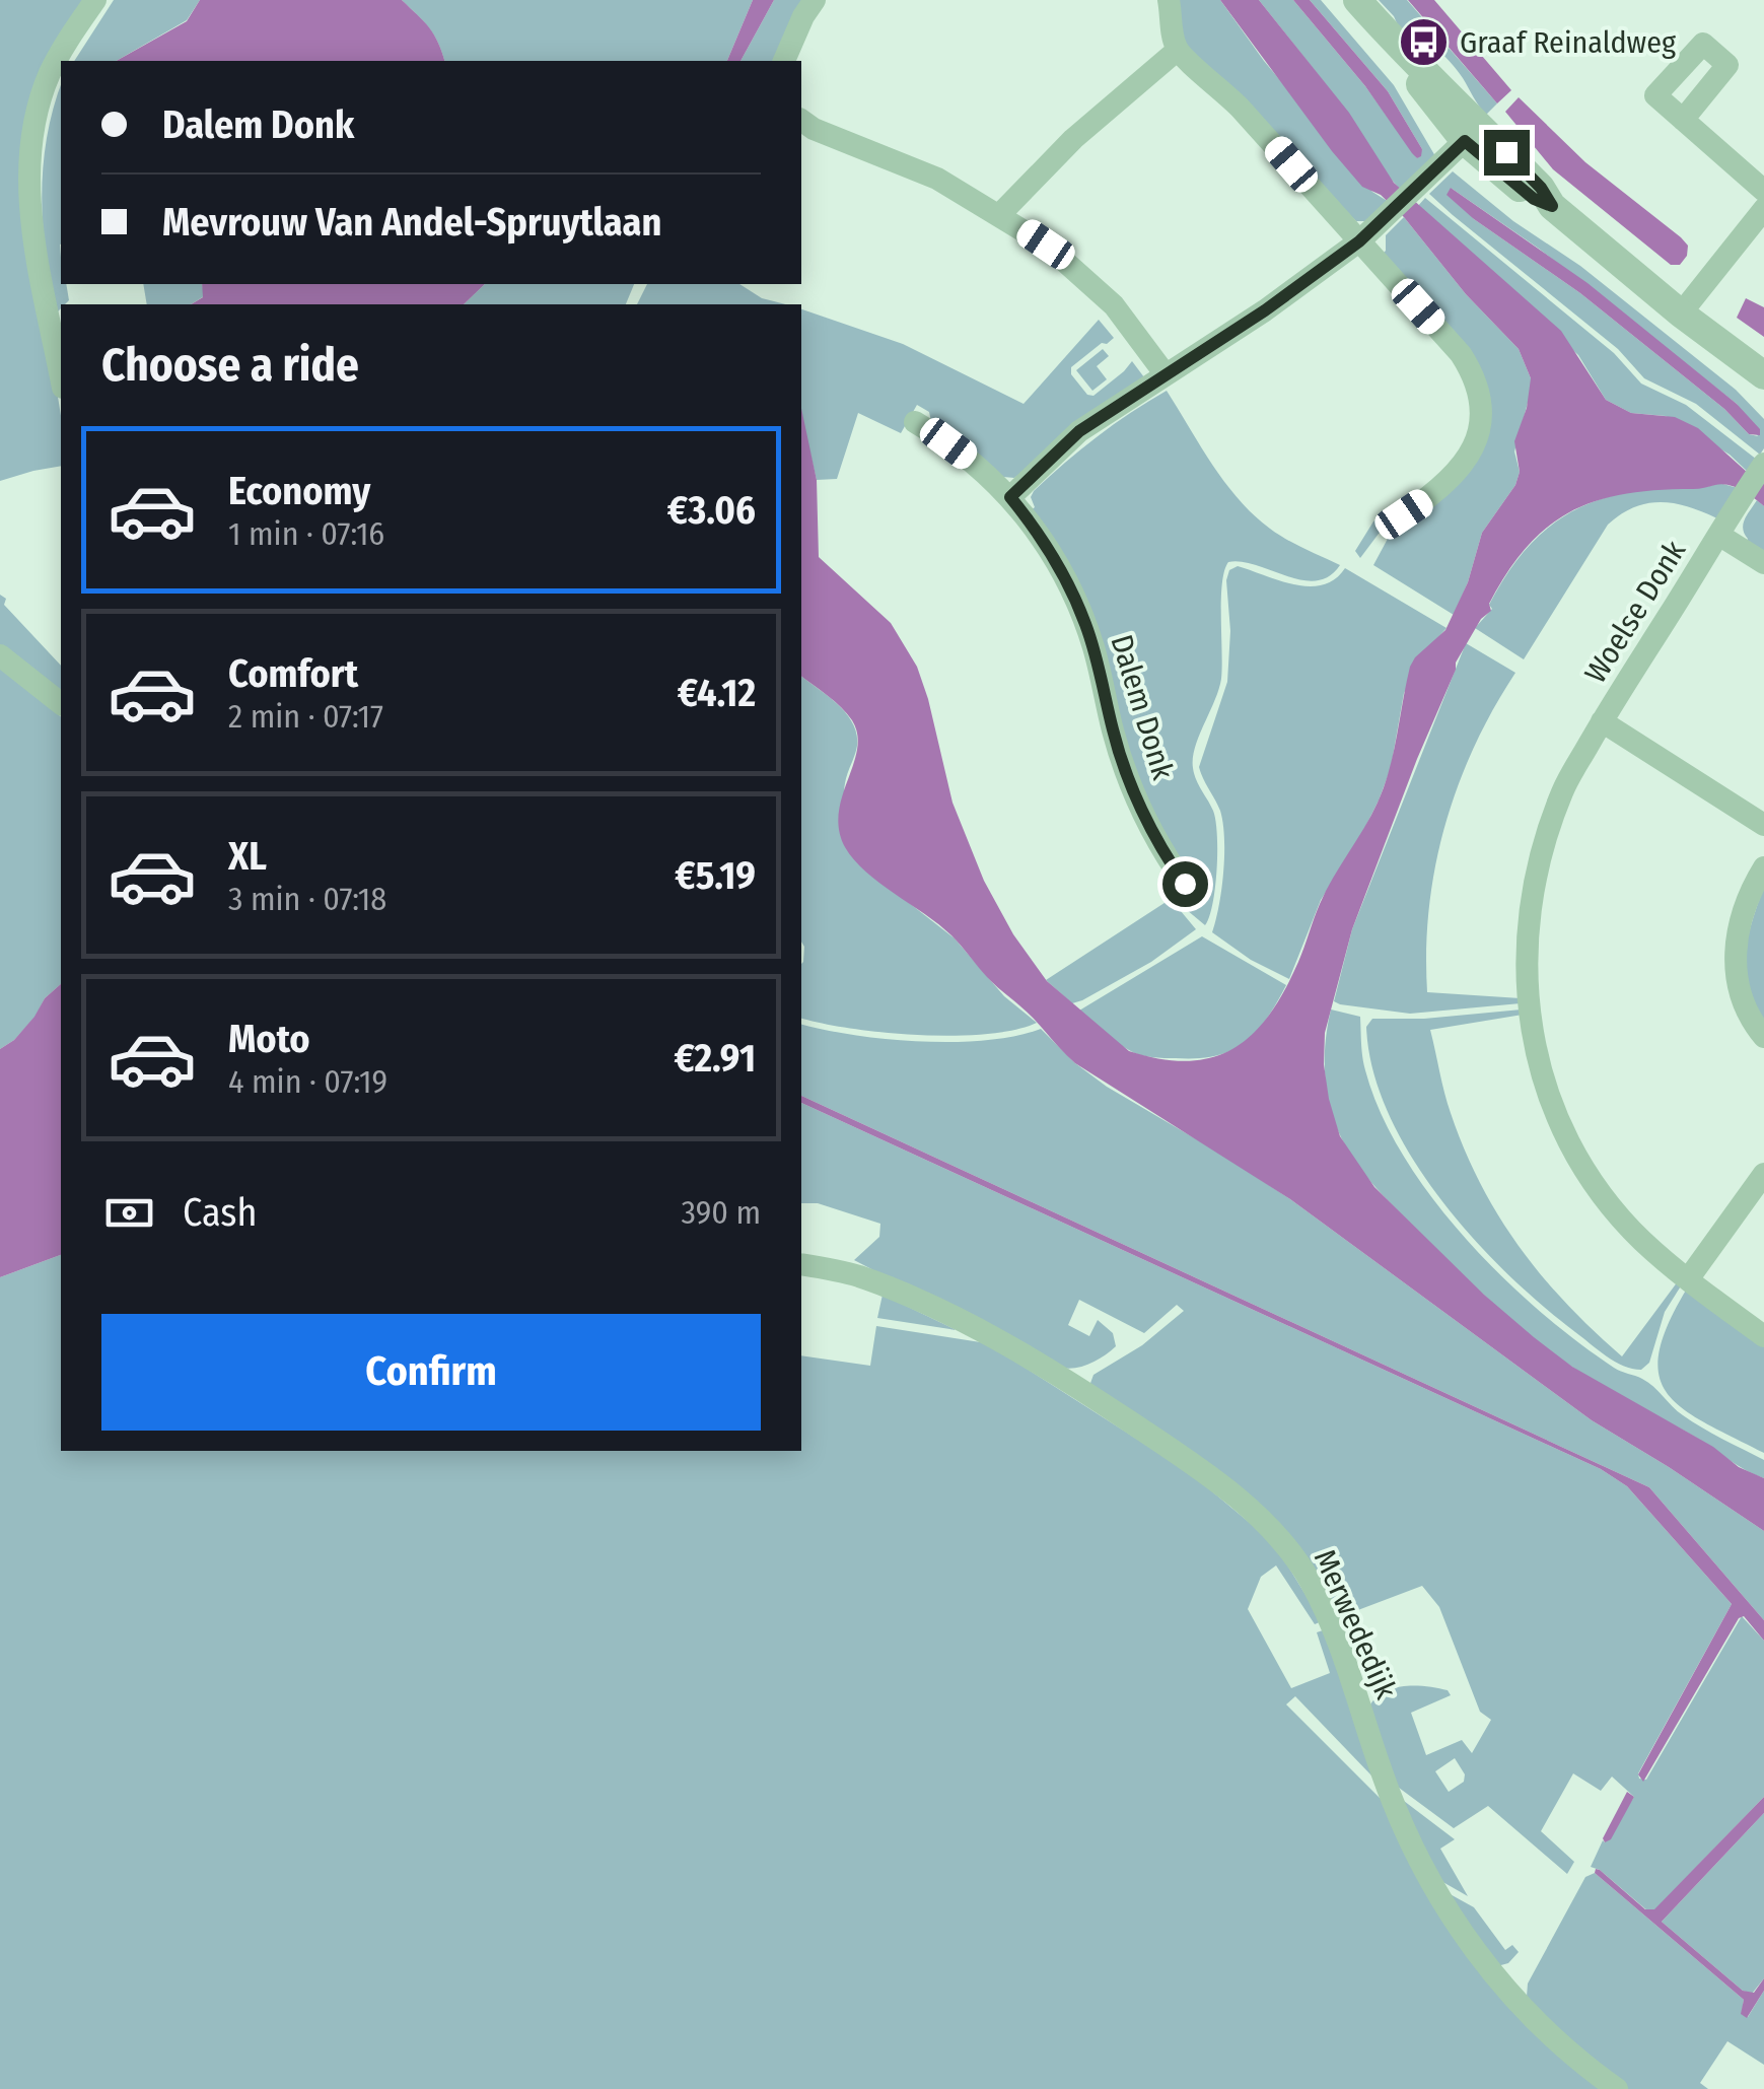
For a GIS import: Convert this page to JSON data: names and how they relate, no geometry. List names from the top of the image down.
{
  "streets": {
    "street": ["Woelse Donk", "Dalem Donk", "Merwededijk"]
  },
  "places": {
    "bus stop": ["Graaf Reinaldweg"]
  },
  "page": {
    "banner": ["Dalem Donk", "Mevrouw Van Andel-Spruytlaan"],
    "heading": "Choose a ride",
    "list": [
      {
        "name": "Economy",
        "note": "1 min · 07:16",
        "value": "€3.06"
      },
      {
        "name": "Comfort",
        "note": "2 min · 07:17",
        "value": "€4.12"
      },
      {
        "name": "XL",
        "note": "3 min · 07:18",
        "value": "€5.19"
      },
      {
        "name": "Moto",
        "note": "4 min · 07:19",
        "value": "€2.91"
      }
    ],
    "pay": ["Cash", "390 m"],
    "buttons": "Confirm"
  }
}
